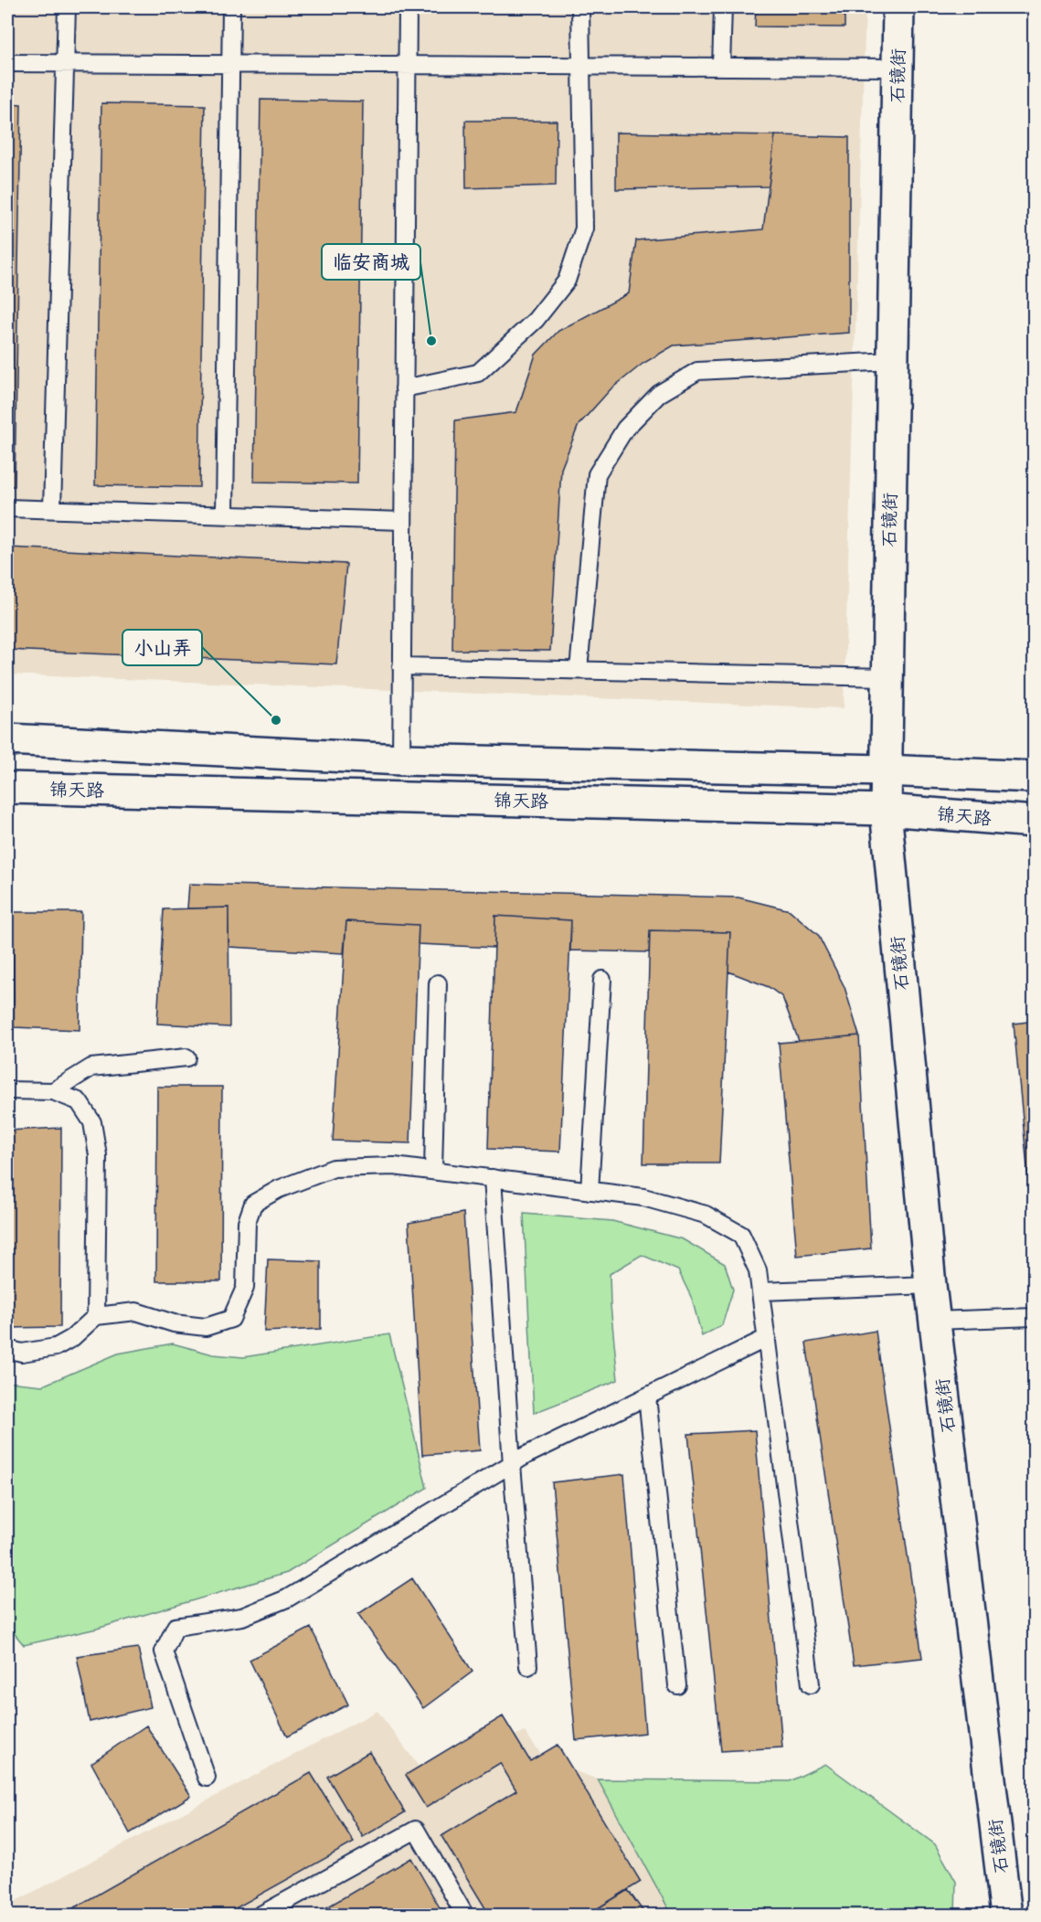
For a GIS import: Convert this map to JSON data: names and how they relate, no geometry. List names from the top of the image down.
{
  "streets": {
    "main road": ["石镜街", "锦天路"]
  },
  "crossings": [
    ["石镜街", "锦天路"]
  ],
  "places": ["临安商城", "小山弄"]
}
